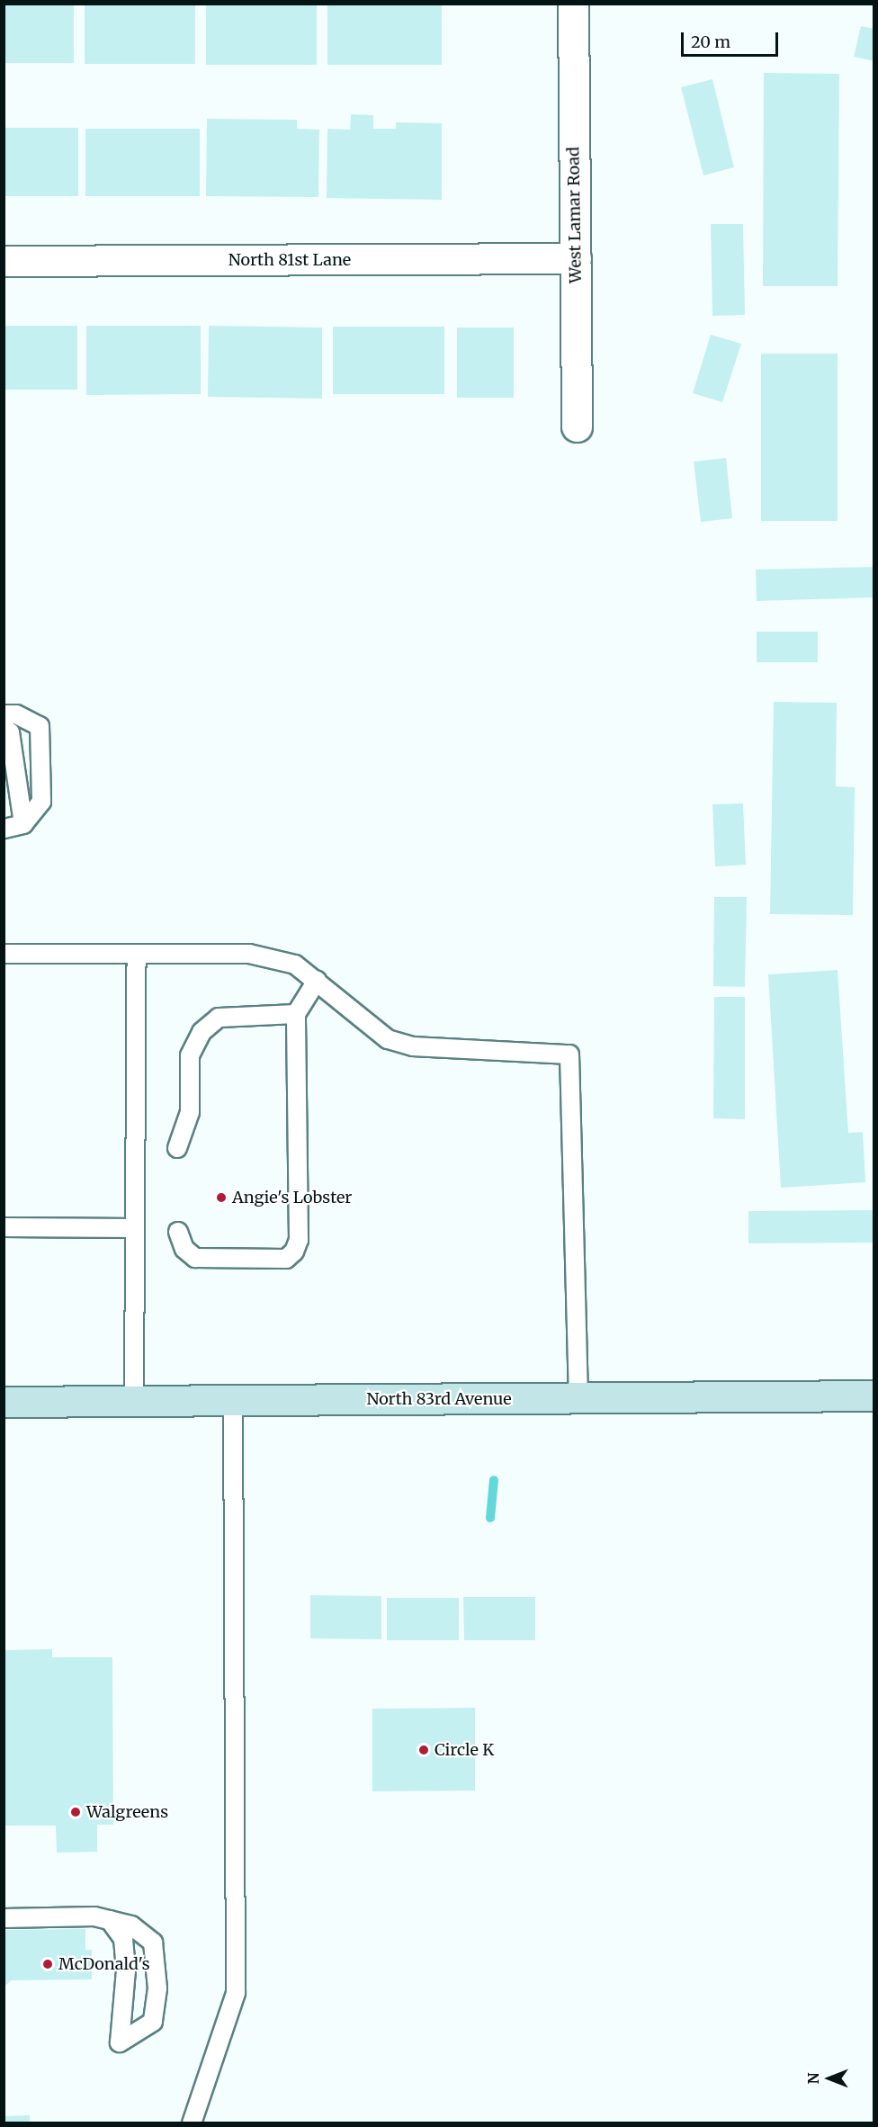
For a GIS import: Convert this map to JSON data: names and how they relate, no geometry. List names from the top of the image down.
{
  "streets": {
    "main road": ["North 83rd Avenue"],
    "street": ["West Lamar Road", "North 81st Lane"]
  },
  "crossings": [
    ["West Lamar Road", "North 81st Lane"]
  ],
  "places": [
    "Angie's Lobster",
    "Circle K",
    "Walgreens",
    "McDonald's"
  ],
  "scale_bar": "20 m",
  "north": "left"
}
